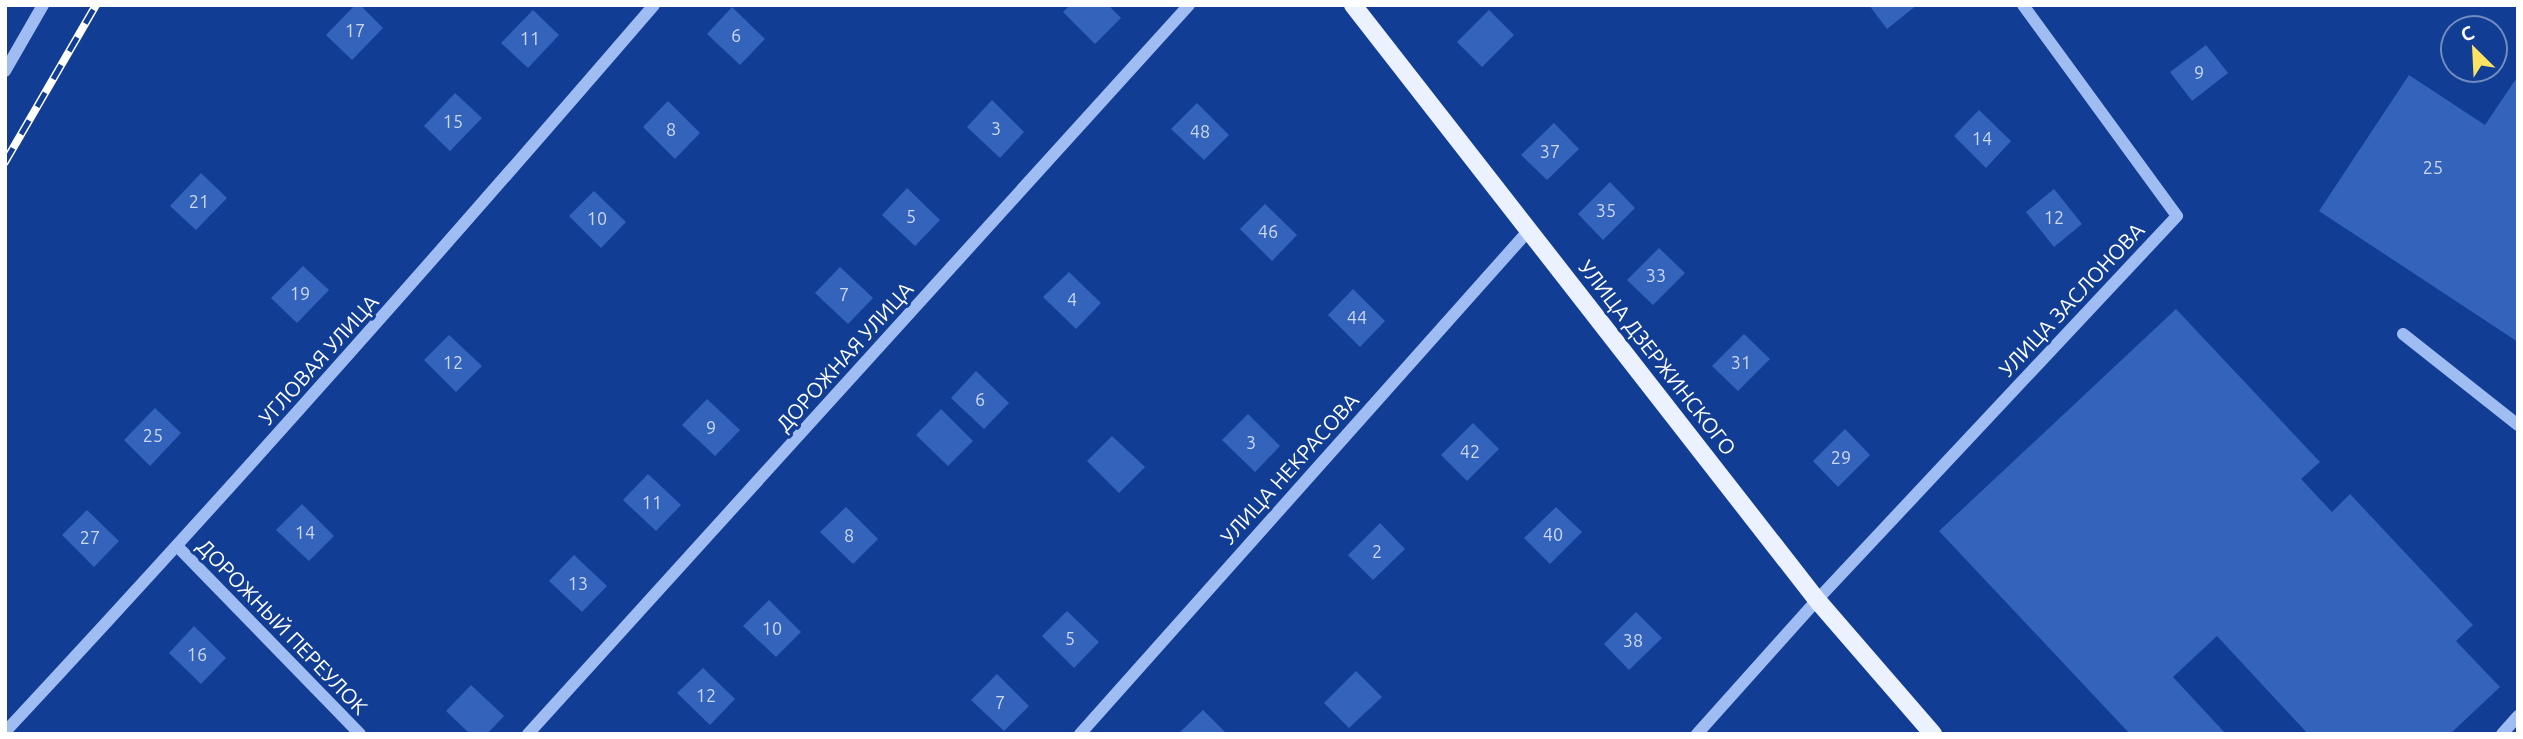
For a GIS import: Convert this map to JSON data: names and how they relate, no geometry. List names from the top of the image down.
{
  "streets": {
    "main road": ["УЛИЦА ДЗЕРЖИНСКОГО"],
    "street": [
      "УЛИЦА ЗАСЛОНОВА",
      "ДОРОЖНАЯ УЛИЦА",
      "УГЛОВАЯ УЛИЦА",
      "УЛИЦА НЕКРАСОВА",
      "ДОРОЖНЫЙ ПЕРЕУЛОК"
    ]
  },
  "crossings": [
    ["УЛИЦА ЗАСЛОНОВА", "УЛИЦА ДЗЕРЖИНСКОГО"],
    ["УЛИЦА ДЗЕРЖИНСКОГО", "УЛИЦА НЕКРАСОВА"],
    ["УГЛОВАЯ УЛИЦА", "ДОРОЖНЫЙ ПЕРЕУЛОК"]
  ],
  "house_numbers": [
    "17",
    "6",
    "11",
    "9",
    "15",
    "3",
    "8",
    "48",
    "14",
    "37",
    "25",
    "21",
    "35",
    "5",
    "12",
    "10",
    "46",
    "33",
    "19",
    "7",
    "4",
    "44",
    "12",
    "31",
    "6",
    "9",
    "25",
    "3",
    "42",
    "29",
    "11",
    "14",
    "40",
    "8",
    "27",
    "2",
    "13",
    "10",
    "5",
    "38",
    "16",
    "12",
    "7"
  ],
  "north": "top left"
}
